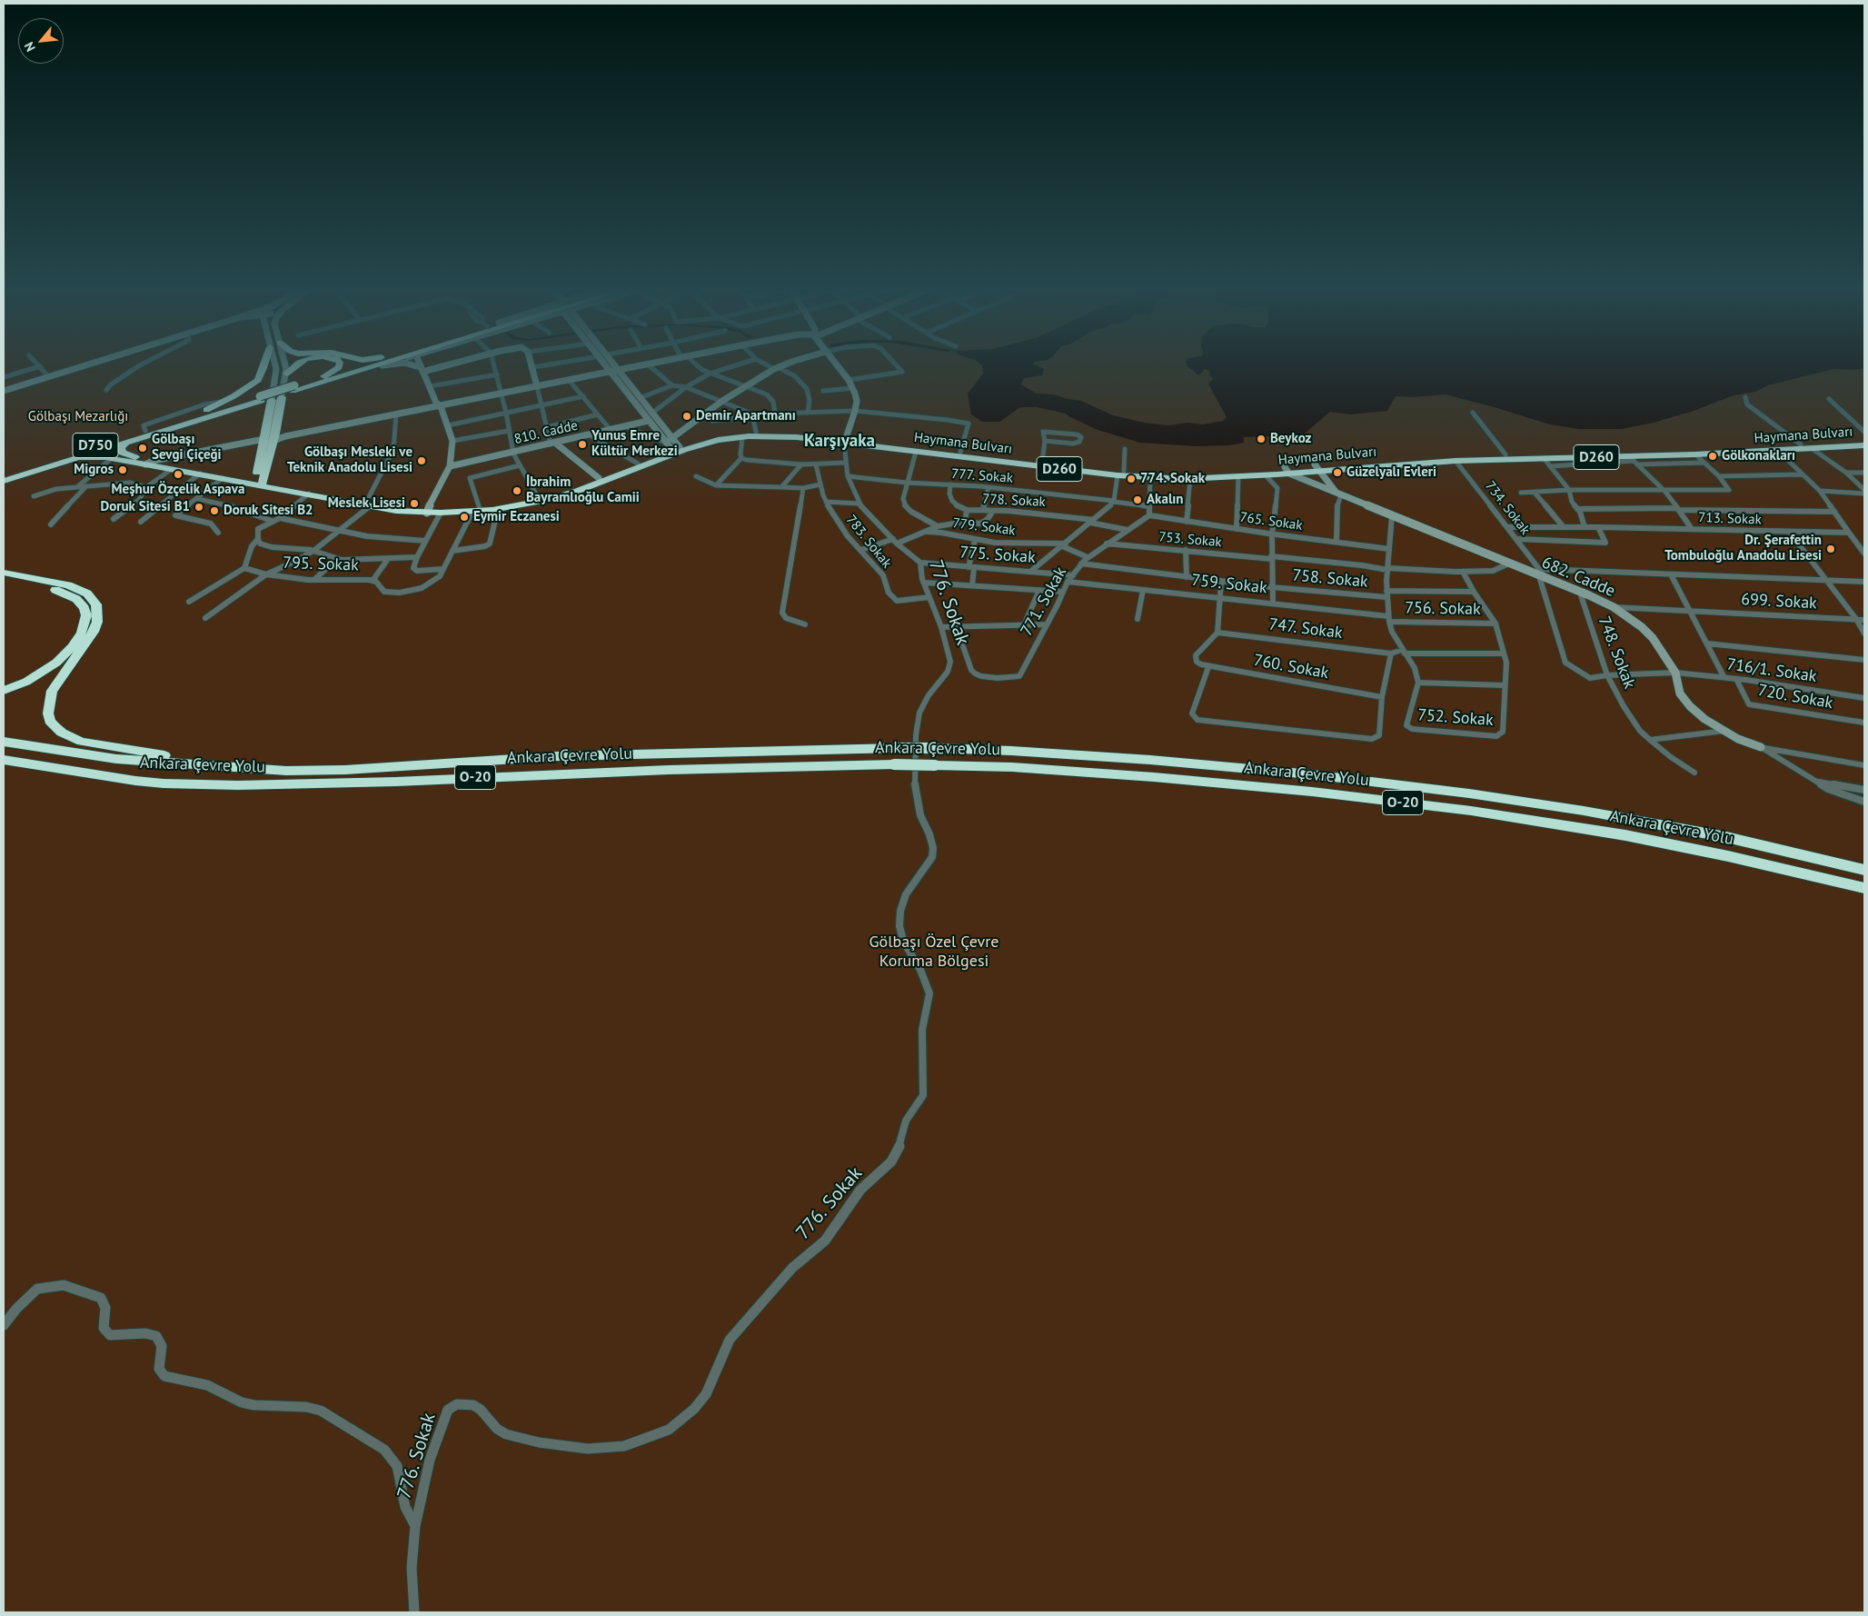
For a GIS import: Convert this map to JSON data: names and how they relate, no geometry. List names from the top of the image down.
{
  "streets": {
    "highway": [
      "Haymana Bulvarı",
      "D750",
      "D260",
      "Ankara Çevre Yolu",
      "O-20"
    ],
    "street": [
      "810. Cadde",
      "777. Sokak",
      "778. Sokak",
      "734. Sokak",
      "713. Sokak",
      "765. Sokak",
      "779. Sokak",
      "753. Sokak",
      "783. Sokak",
      "775. Sokak",
      "795. Sokak",
      "682. Cadde",
      "758. Sokak",
      "759. Sokak",
      "771. Sokak",
      "699. Sokak",
      "776. Sokak",
      "756. Sokak",
      "747. Sokak",
      "748. Sokak",
      "760. Sokak",
      "716/1. Sokak",
      "720. Sokak",
      "752. Sokak"
    ]
  },
  "crossings": [
    ["Haymana Bulvarı", "D750"],
    ["Haymana Bulvarı", "734. Sokak"],
    ["Haymana Bulvarı", "795. Sokak"],
    ["Haymana Bulvarı", "682. Cadde"],
    ["Haymana Bulvarı", "776. Sokak"],
    ["777. Sokak", "778. Sokak"],
    ["777. Sokak", "776. Sokak"],
    ["778. Sokak", "771. Sokak"],
    ["734. Sokak", "713. Sokak"],
    ["734. Sokak", "682. Cadde"],
    ["734. Sokak", "748. Sokak"],
    ["765. Sokak", "771. Sokak"],
    ["765. Sokak", "752. Sokak"],
    ["779. Sokak", "771. Sokak"],
    ["753. Sokak", "682. Cadde"],
    ["753. Sokak", "771. Sokak"],
    ["753. Sokak", "752. Sokak"],
    ["783. Sokak", "776. Sokak"],
    ["775. Sokak", "771. Sokak"],
    ["775. Sokak", "776. Sokak"],
    ["682. Cadde", "699. Sokak"],
    ["682. Cadde", "748. Sokak"],
    ["682. Cadde", "716/1. Sokak"],
    ["682. Cadde", "752. Sokak"],
    ["758. Sokak", "771. Sokak"],
    ["758. Sokak", "752. Sokak"],
    ["759. Sokak", "771. Sokak"],
    ["759. Sokak", "756. Sokak"],
    ["759. Sokak", "752. Sokak"],
    ["756. Sokak", "752. Sokak"],
    ["747. Sokak", "760. Sokak"],
    ["716/1. Sokak", "720. Sokak"]
  ],
  "districts": ["Karşıyaka"],
  "parks": ["Gölbaşı Mezarlığı", "Gölbaşı Özel Çevre Koruma Bölgesi"],
  "places": [
    "Demir Apartmanı",
    "Beykoz",
    "Yunus Emre Kültür Merkezi",
    "Gölbaşı Sevgi Çiçeği",
    "Gölkonakları",
    "Gölbaşı Mesleki ve Teknik Anadolu Lisesi",
    "Migros",
    "Güzelyalı Evleri",
    "Meşhur Özçelik Aspava",
    "774. Sokak",
    "İbrahim Bayramlıoğlu Camii",
    "Akalın",
    "Meslek Lisesi",
    "Doruk Sitesi B1",
    "Doruk Sitesi B2",
    "Eymir Eczanesi",
    "Dr. Şerafettin Tombuloğlu Anadolu Lisesi"
  ],
  "north": "bottom left"
}
